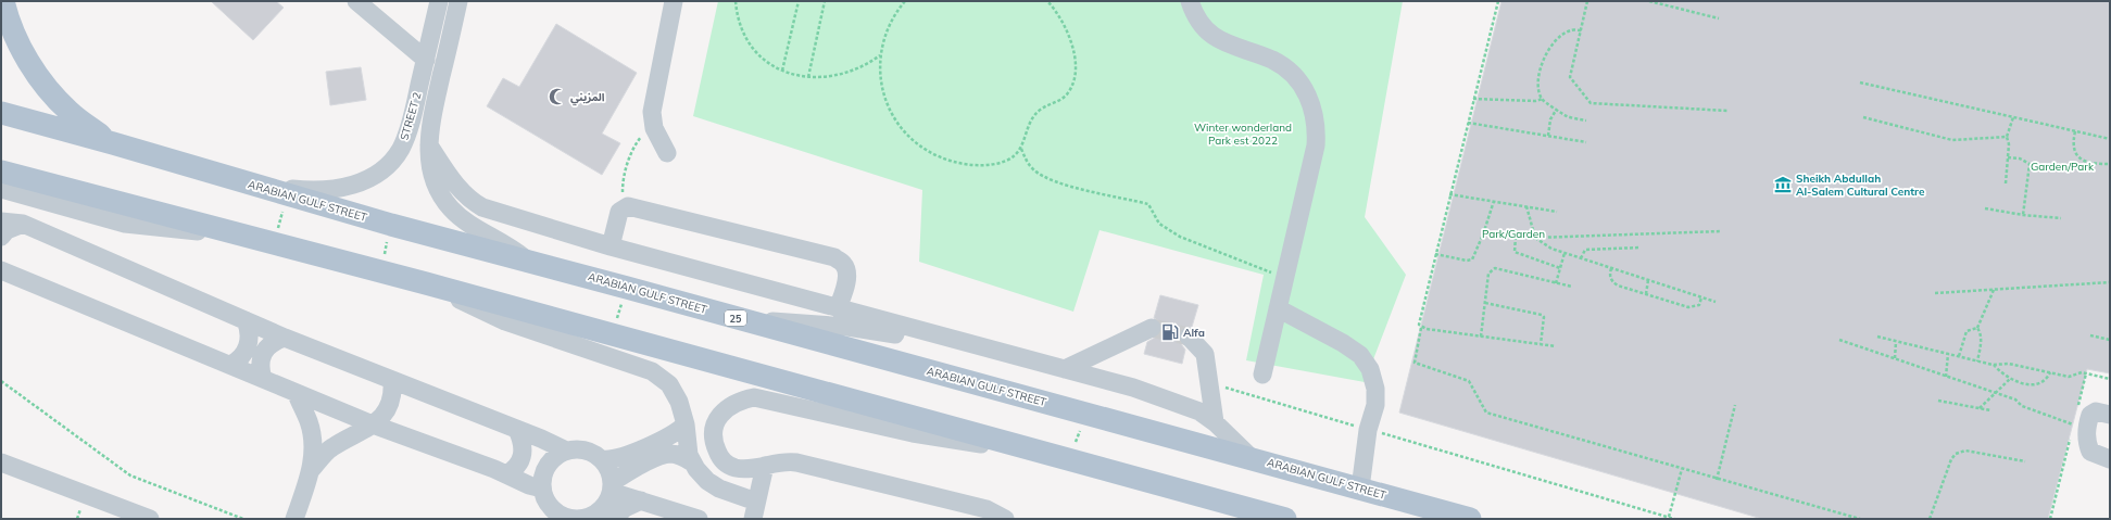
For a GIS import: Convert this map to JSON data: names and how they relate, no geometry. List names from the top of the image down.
{
  "streets": {
    "main road": ["ARABIAN GULF STREET", "25"],
    "street": ["STREET 2"]
  },
  "crossings": [
    ["STREET 2", "ARABIAN GULF STREET"]
  ],
  "parks": ["Winter wonderland Park est 2022", "Garden/Park", "Park/Garden"],
  "places": {
    "mosque": ["المزيني"],
    "museum": ["Sheikh Abdullah Al-Salem Cultural Centre"],
    "fuel station": ["Alfa"]
  }
}
